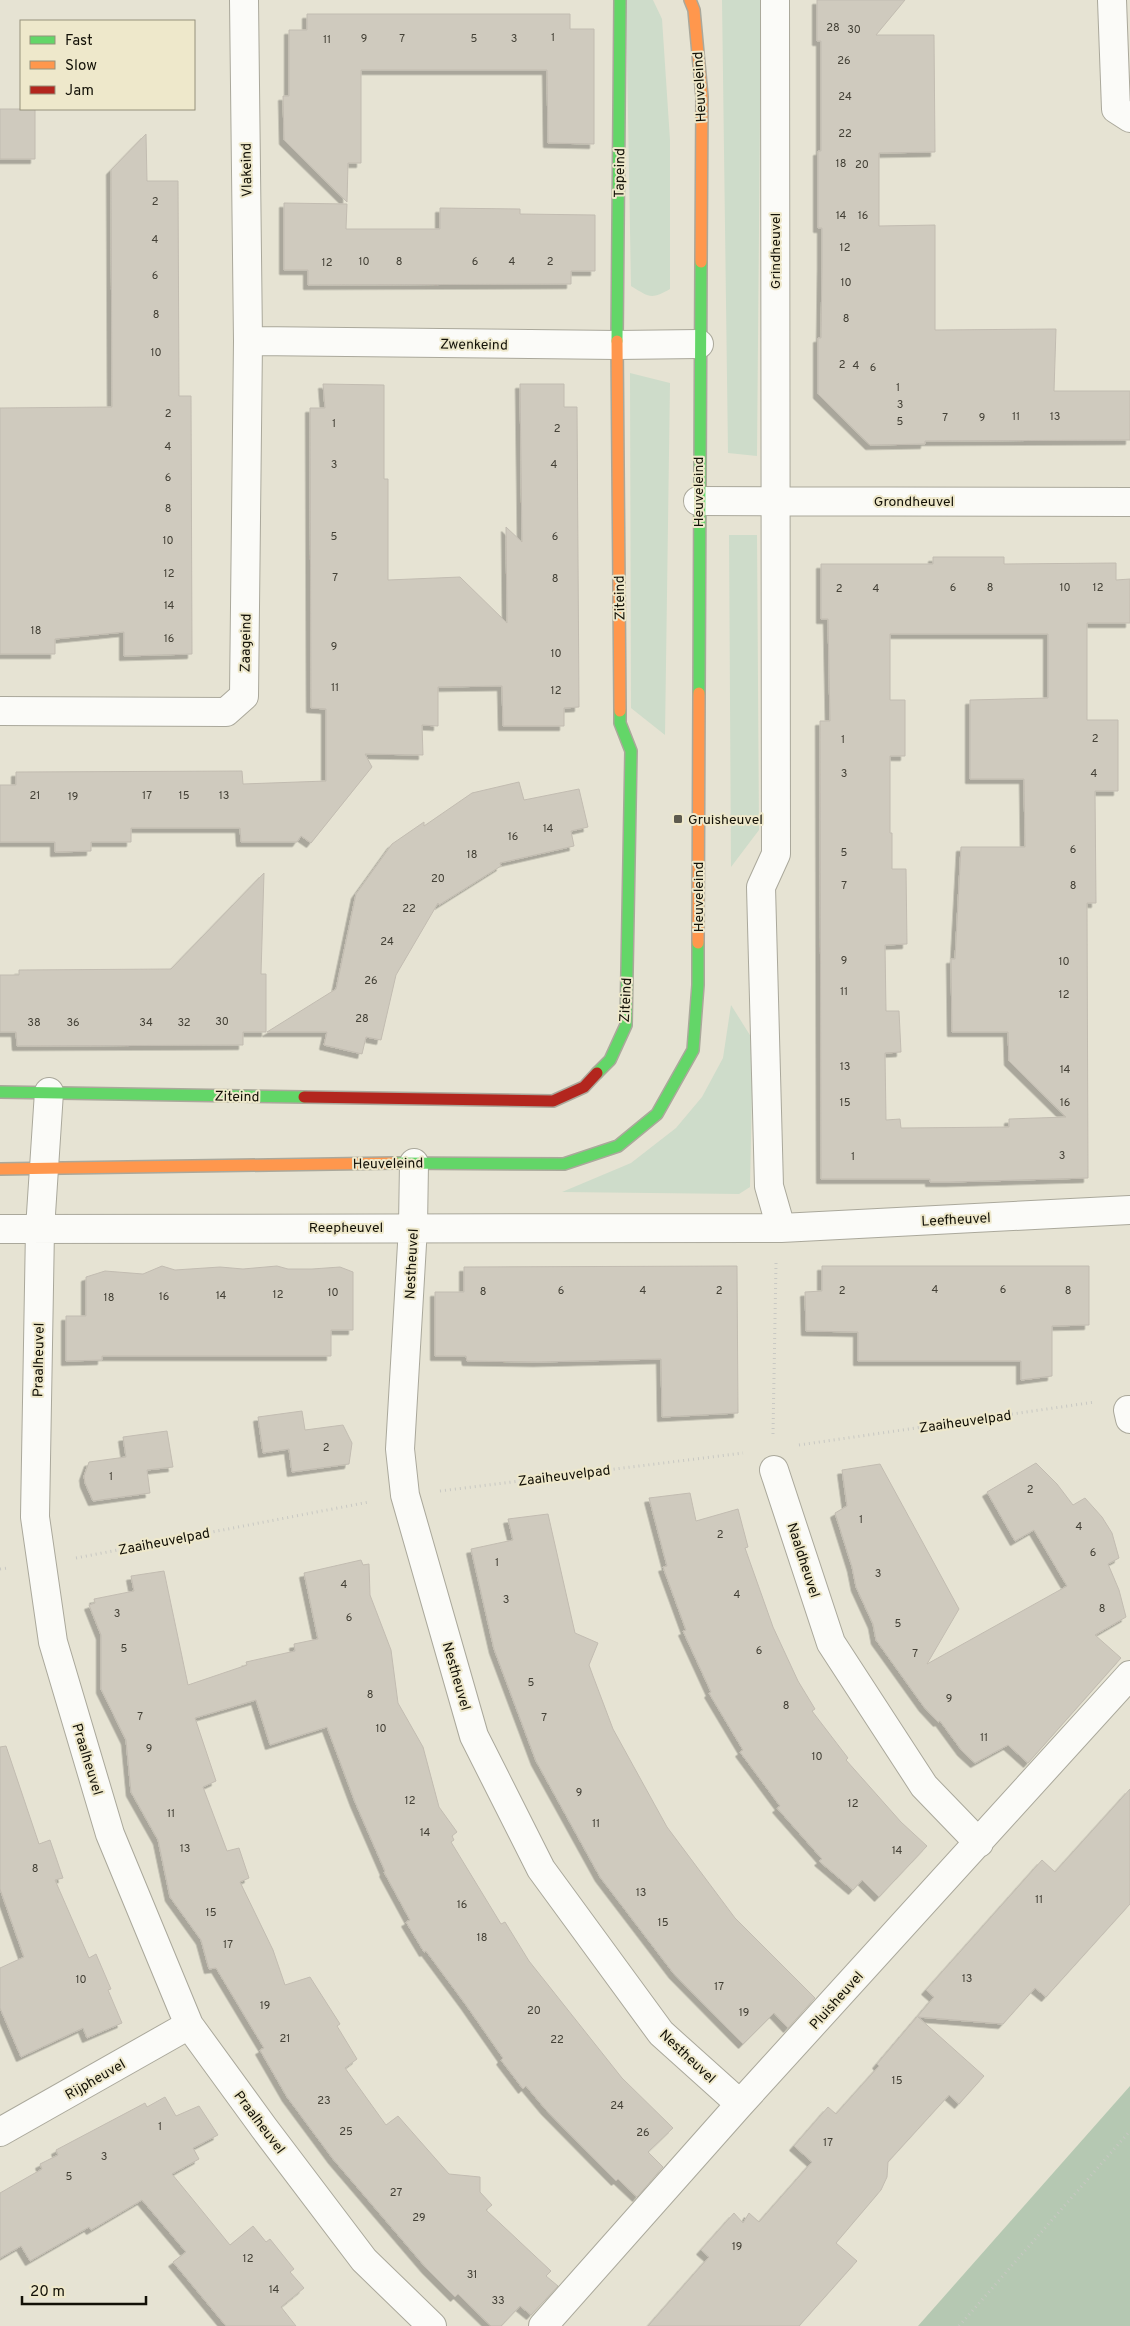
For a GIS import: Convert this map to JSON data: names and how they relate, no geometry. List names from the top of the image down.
{
  "streets": {
    "street": [
      "Heuveleind",
      "Vlakeind",
      "Tapeind",
      "Grindheuvel",
      "Zwenkeind",
      "Grondheuvel",
      "Ziteind",
      "Zaageind",
      "Leefheuvel",
      "Reepheuvel",
      "Nestheuvel",
      "Praalheuvel",
      "Naaldheuvel",
      "Pluisheuvel",
      "Rijpheuvel"
    ],
    "path": ["Zaaiheuvelpad"]
  },
  "crossings": [
    ["Heuveleind", "Zwenkeind"],
    ["Heuveleind", "Grondheuvel"],
    ["Heuveleind", "Nestheuvel"],
    ["Heuveleind", "Praalheuvel"],
    ["Vlakeind", "Zwenkeind"],
    ["Vlakeind", "Zaageind"],
    ["Tapeind", "Zwenkeind"],
    ["Tapeind", "Ziteind"],
    ["Grindheuvel", "Grondheuvel"],
    ["Zwenkeind", "Ziteind"],
    ["Zwenkeind", "Zaageind"],
    ["Ziteind", "Praalheuvel"],
    ["Leefheuvel", "Reepheuvel"],
    ["Reepheuvel", "Nestheuvel"],
    ["Reepheuvel", "Praalheuvel"],
    ["Nestheuvel", "Zaaiheuvelpad"],
    ["Nestheuvel", "Pluisheuvel"],
    ["Praalheuvel", "Zaaiheuvelpad"],
    ["Praalheuvel", "Rijpheuvel"],
    ["Zaaiheuvelpad", "Naaldheuvel"],
    ["Naaldheuvel", "Pluisheuvel"]
  ],
  "places": {
    "transit": ["Gruisheuvel"]
  },
  "house_numbers": [
    "28",
    "30",
    "1",
    "9",
    "7",
    "5",
    "3",
    "11",
    "26",
    "24",
    "22",
    "18",
    "20",
    "2",
    "14",
    "16",
    "4",
    "12",
    "10",
    "8",
    "6",
    "4",
    "2",
    "12",
    "6",
    "10",
    "8",
    "8",
    "10",
    "2",
    "4",
    "6",
    "1",
    "3",
    "2",
    "11",
    "13",
    "7",
    "9",
    "5",
    "1",
    "2",
    "4",
    "3",
    "4",
    "6",
    "8",
    "5",
    "6",
    "10",
    "12",
    "7",
    "8",
    "6",
    "8",
    "10",
    "12",
    "2",
    "4",
    "14",
    "18",
    "16",
    "9",
    "10",
    "11",
    "12",
    "2",
    "1",
    "3",
    "4",
    "21",
    "17",
    "15",
    "13",
    "19",
    "14",
    "16",
    "6",
    "5",
    "18",
    "20",
    "7",
    "8",
    "22",
    "24",
    "9",
    "10",
    "26",
    "11",
    "12",
    "28",
    "30",
    "38",
    "36",
    "34",
    "32",
    "13",
    "14",
    "15",
    "16",
    "3",
    "1",
    "4",
    "6",
    "6",
    "4",
    "2",
    "2",
    "8",
    "8",
    "10",
    "12",
    "14",
    "16",
    "18",
    "2",
    "1",
    "2",
    "1",
    "4",
    "2",
    "6",
    "1",
    "3",
    "4",
    "4",
    "3",
    "8",
    "3",
    "6",
    "5",
    "5",
    "6",
    "7",
    "5",
    "8",
    "9",
    "8",
    "7",
    "7",
    "10",
    "11",
    "9",
    "10",
    "9",
    "12",
    "12",
    "11",
    "11",
    "14",
    "13",
    "14",
    "8",
    "13",
    "11",
    "16",
    "15",
    "15",
    "18",
    "17",
    "13",
    "10",
    "17",
    "19",
    "20",
    "19",
    "21",
    "22",
    "15",
    "23",
    "24",
    "1",
    "25",
    "26",
    "17",
    "3",
    "5",
    "27",
    "29",
    "19",
    "12",
    "31",
    "14",
    "33"
  ],
  "legend": ["Fast", "Slow", "Jam"],
  "scale_bar": "20 m"
}
